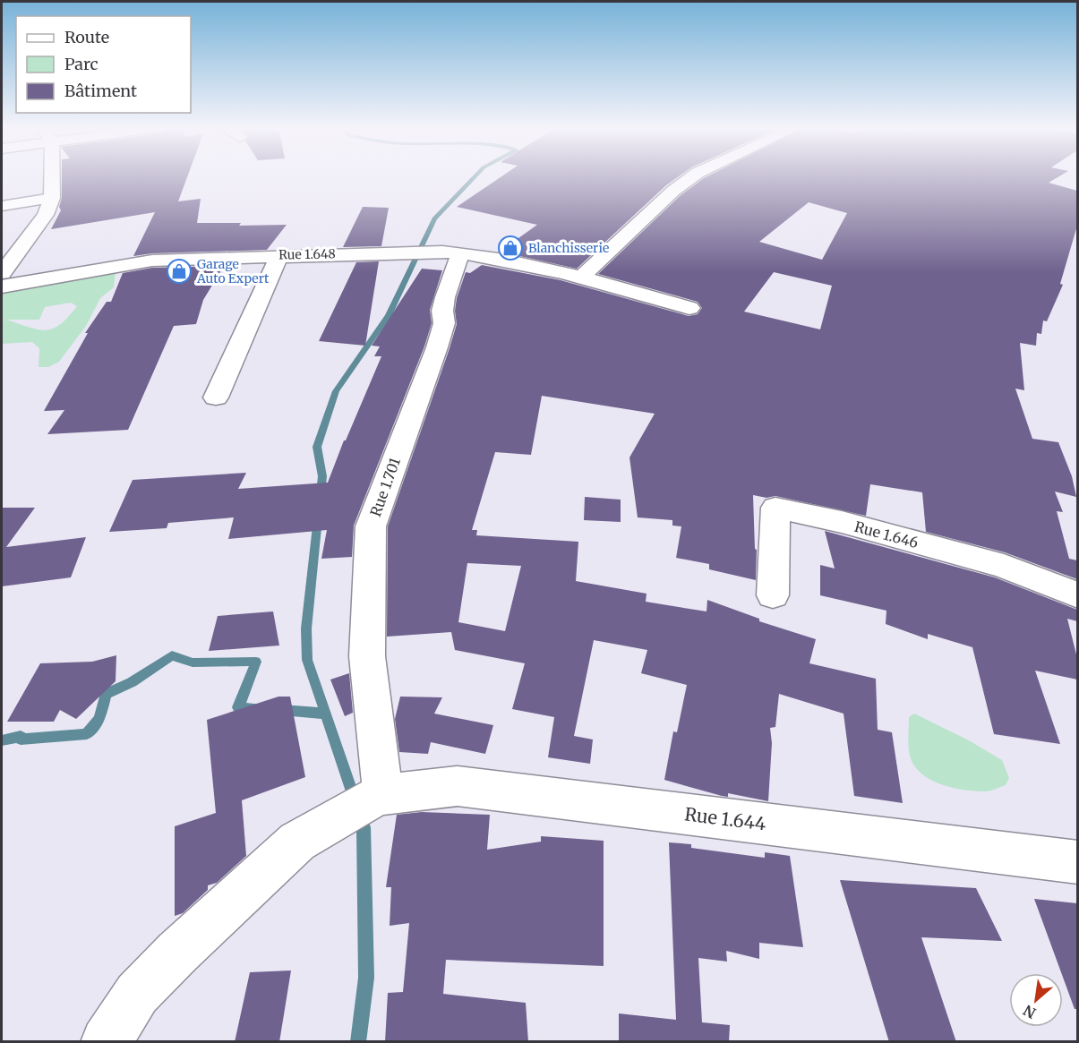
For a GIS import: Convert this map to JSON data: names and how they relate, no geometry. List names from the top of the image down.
{
  "streets": {
    "street": [
      "Rue 1.648",
      "Rue 1.701",
      "Rue 1.646",
      "Rue 1.644"
    ]
  },
  "crossings": [
    ["Rue 1.648", "Rue 1.701"],
    ["Rue 1.701", "Rue 1.644"]
  ],
  "places": {
    "shop": ["Blanchisserie", "Garage Auto Expert"]
  },
  "legend": ["Route", "Parc", "Bâtiment"],
  "north": "bottom left"
}
